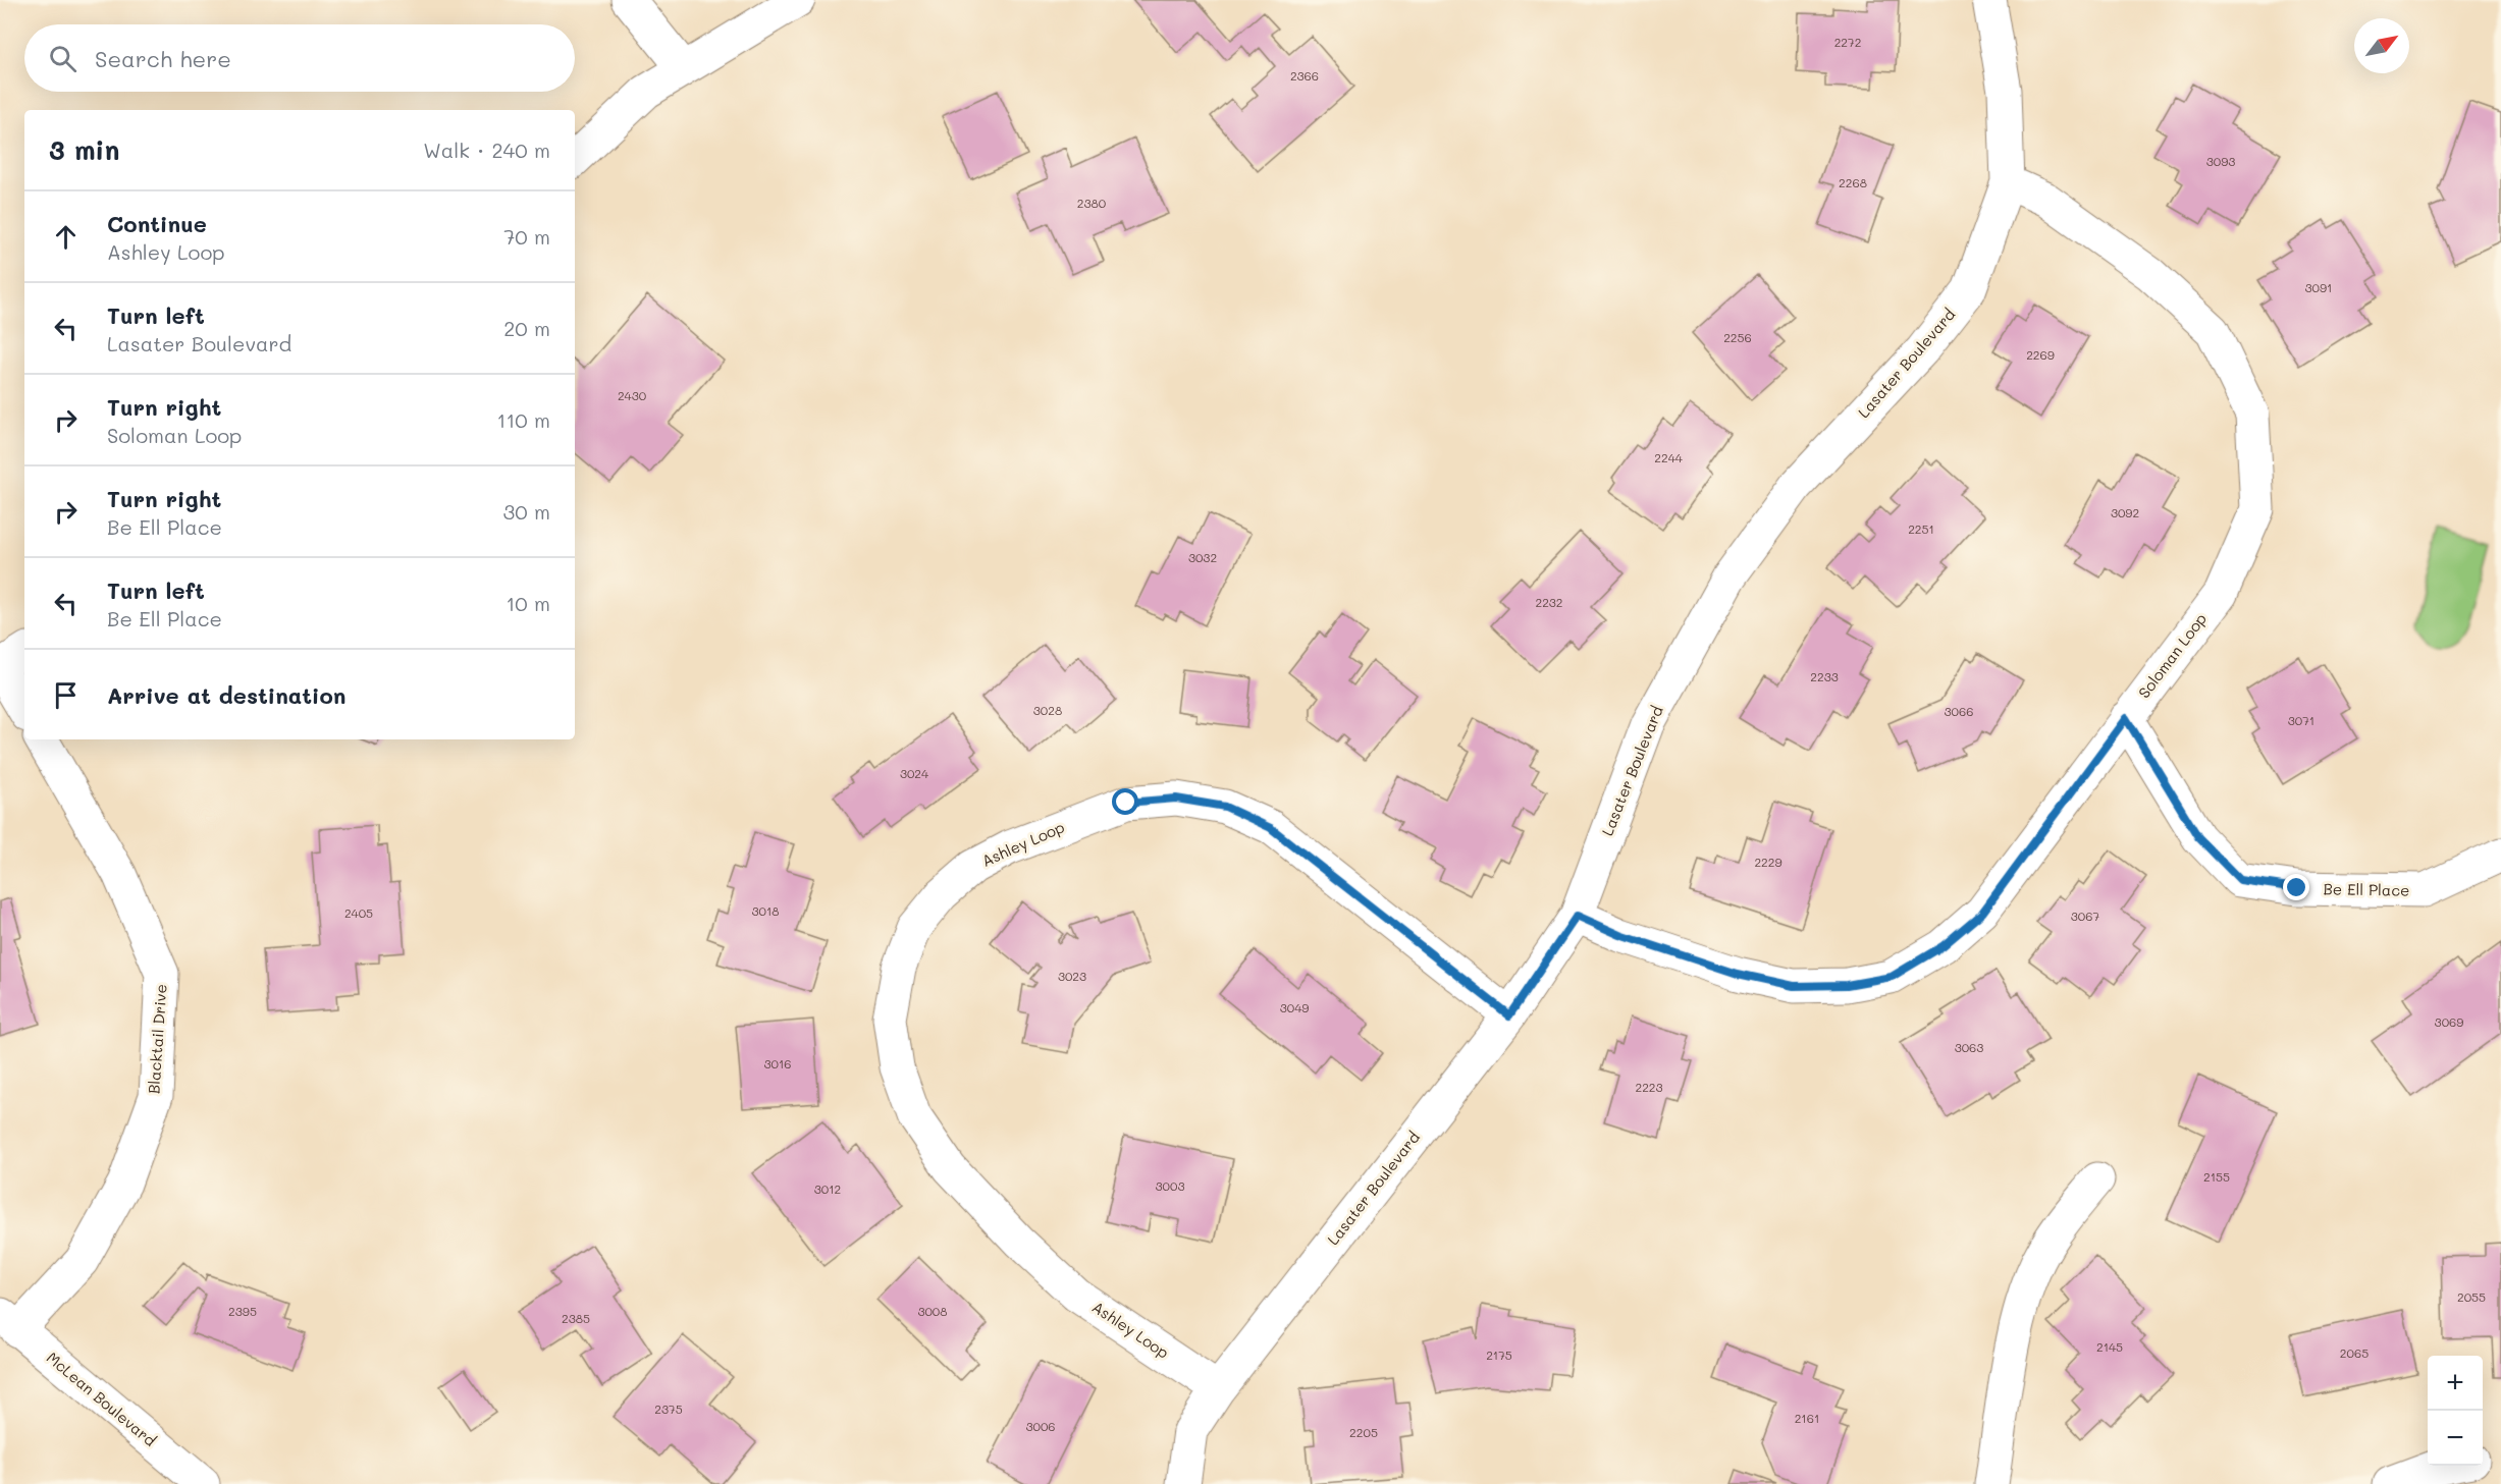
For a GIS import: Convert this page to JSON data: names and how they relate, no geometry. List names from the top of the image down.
{
  "streets": {
    "street": [
      "Lasater Boulevard",
      "Soloman Loop",
      "Ashley Loop",
      "Be Ell Place",
      "Blacktail Drive",
      "McLean Boulevard"
    ]
  },
  "crossings": [
    ["Lasater Boulevard", "Soloman Loop"],
    ["Lasater Boulevard", "Ashley Loop"],
    ["Soloman Loop", "Be Ell Place"],
    ["Blacktail Drive", "McLean Boulevard"]
  ],
  "house_numbers": [
    "2272",
    "2366",
    "3093",
    "2268",
    "2380",
    "3091",
    "2256",
    "2269",
    "2430",
    "2244",
    "3092",
    "2251",
    "3032",
    "2232",
    "2233",
    "3028",
    "3066",
    "3071",
    "3024",
    "2229",
    "3018",
    "2405",
    "3067",
    "3023",
    "3049",
    "3069",
    "3063",
    "3016",
    "2223",
    "2155",
    "3003",
    "3012",
    "2055",
    "2395",
    "3008",
    "2385",
    "2145",
    "2065",
    "2175",
    "2375",
    "2161",
    "3006",
    "2205"
  ],
  "north": "top right",
  "page": {
    "search": "Search here",
    "heading": ["3 min", "Walk · 240 m"],
    "list": [
      ["Continue", "Ashley Loop", "70 m"],
      ["Turn left", "Lasater Boulevard", "20 m"],
      ["Turn right", "Soloman Loop", "110 m"],
      ["Turn right", "Be Ell Place", "30 m"],
      ["Turn left", "Be Ell Place", "10 m"],
      "Arrive at destination"
    ],
    "map_buttons": ["+", "−"]
  }
}
